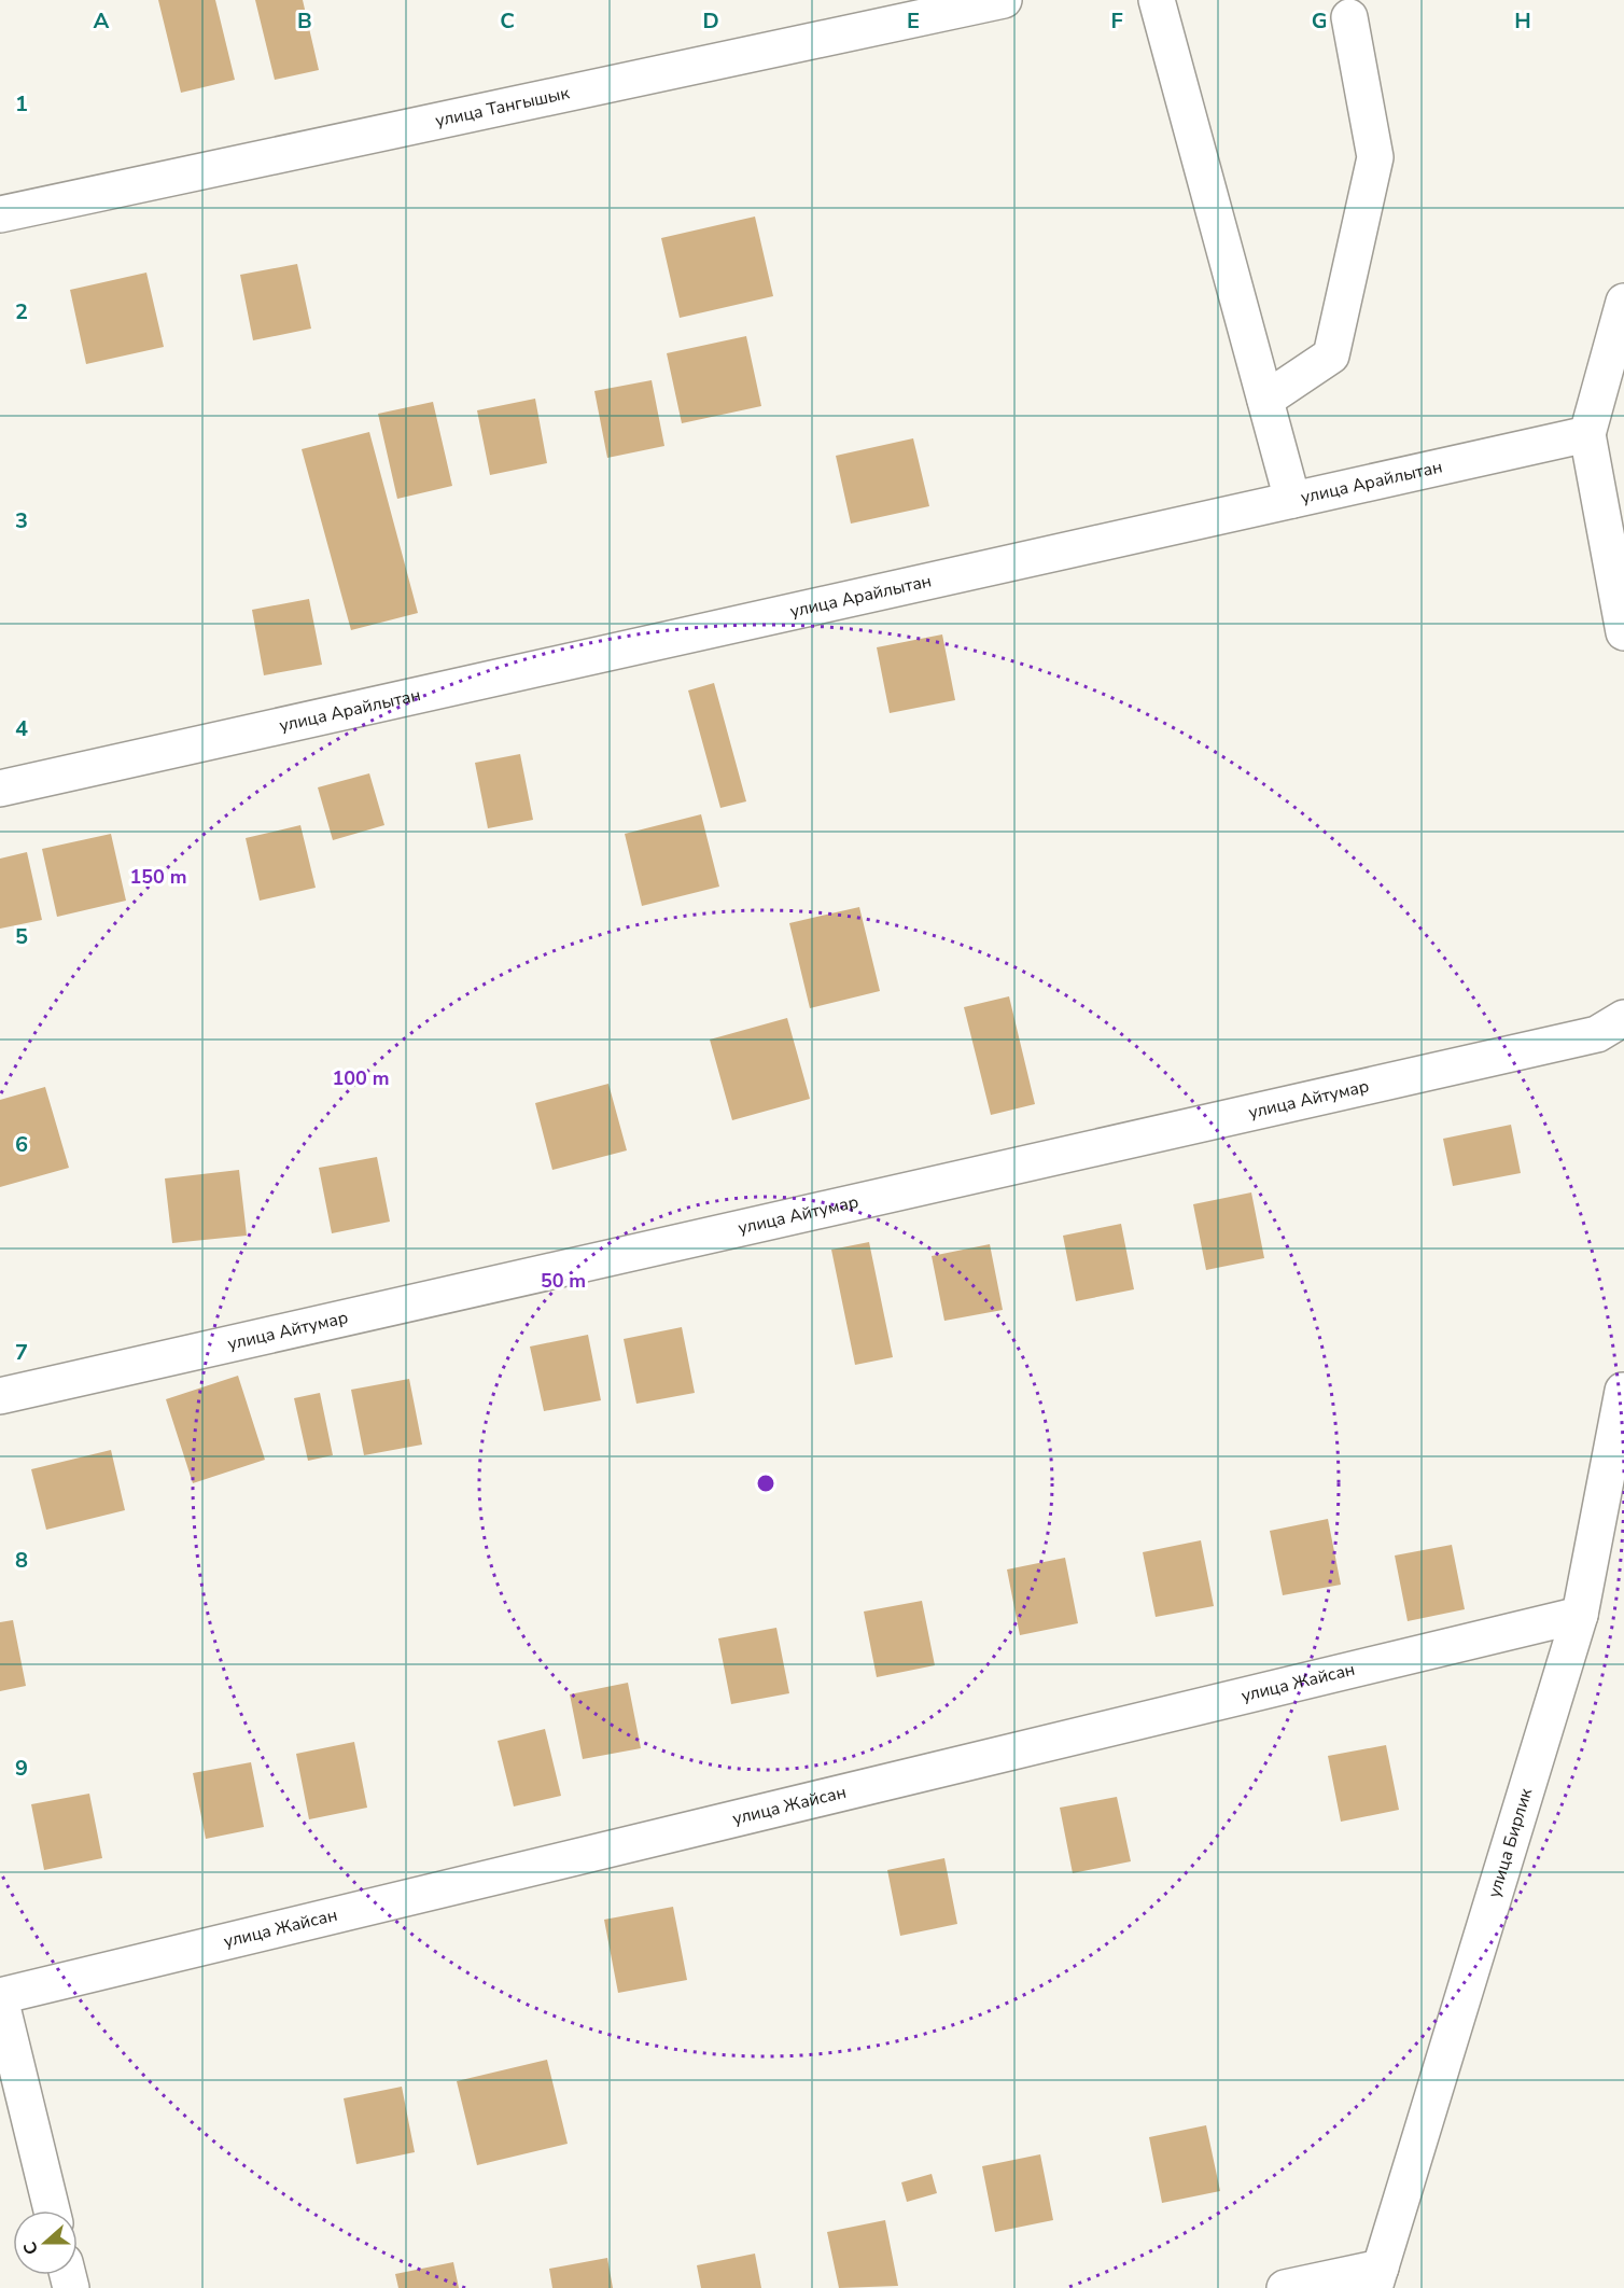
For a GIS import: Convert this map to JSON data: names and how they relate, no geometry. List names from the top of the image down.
{
  "streets": {
    "street": [
      "улица Тангышык",
      "улица Арайлытан",
      "улица Айтумар",
      "улица Жайсан",
      "улица Бирлик"
    ]
  },
  "crossings": [
    ["улица Жайсан", "улица Бирлик"]
  ],
  "north": "left",
  "grid": {
    "columns": [
      "A",
      "B",
      "C",
      "D",
      "E",
      "F",
      "G",
      "H"
    ],
    "rows": [
      "1",
      "2",
      "3",
      "4",
      "5",
      "6",
      "7",
      "8",
      "9"
    ]
  },
  "rings": ["150 m", "100 m", "50 m"]
}
